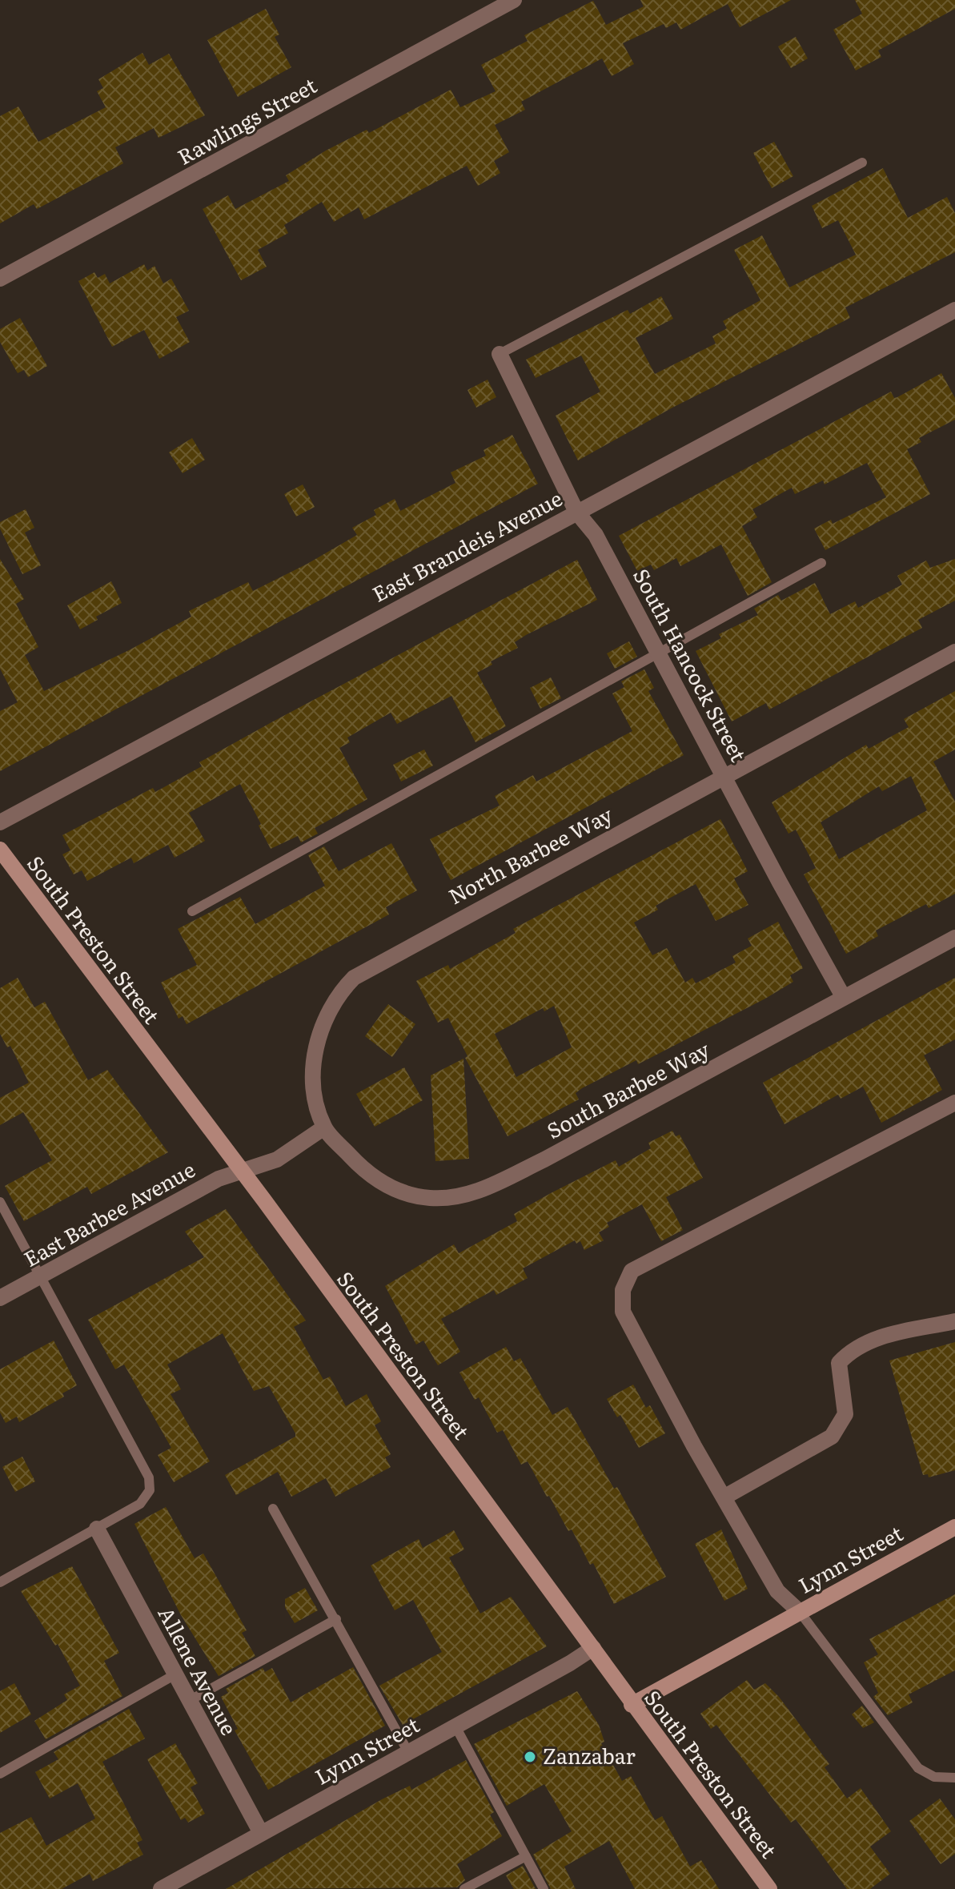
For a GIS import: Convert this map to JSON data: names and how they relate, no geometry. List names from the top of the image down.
{
  "streets": {
    "main road": ["South Preston Street", "Lynn Street"],
    "street": [
      "Rawlings Street",
      "East Brandeis Avenue",
      "South Hancock Street",
      "North Barbee Way",
      "South Barbee Way",
      "East Barbee Avenue",
      "Allene Avenue"
    ]
  },
  "crossings": [
    ["East Brandeis Avenue", "South Hancock Street"],
    ["South Hancock Street", "North Barbee Way"],
    ["South Hancock Street", "South Barbee Way"],
    ["North Barbee Way", "South Barbee Way"],
    ["South Preston Street", "East Barbee Avenue"],
    ["South Preston Street", "Lynn Street"],
    ["Lynn Street", "Allene Avenue"]
  ],
  "places": ["Zanzabar"]
}
